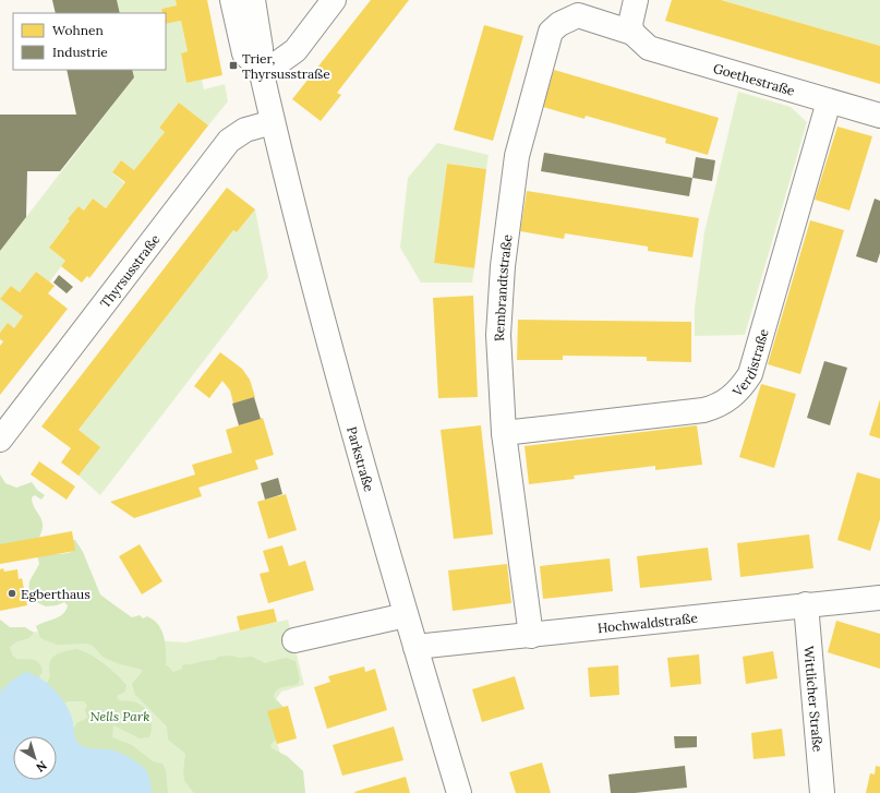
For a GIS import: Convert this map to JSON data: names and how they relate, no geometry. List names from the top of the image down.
{
  "streets": {
    "street": [
      "Goethestraße",
      "Thyrsusstraße",
      "Rembrandtstraße",
      "Verdistraße",
      "Parkstraße",
      "Hochwaldstraße",
      "Wittlicher Straße"
    ]
  },
  "crossings": [
    ["Goethestraße", "Rembrandtstraße"],
    ["Goethestraße", "Verdistraße"],
    ["Thyrsusstraße", "Parkstraße"],
    ["Rembrandtstraße", "Verdistraße"],
    ["Rembrandtstraße", "Hochwaldstraße"],
    ["Parkstraße", "Hochwaldstraße"],
    ["Hochwaldstraße", "Wittlicher Straße"]
  ],
  "parks": ["Nells Park"],
  "places": {
    "transit": ["Trier, Thyrsusstraße"],
    "other": ["Egberthaus"]
  },
  "legend": ["Wohnen", "Industrie"],
  "north": "bottom right"
}
